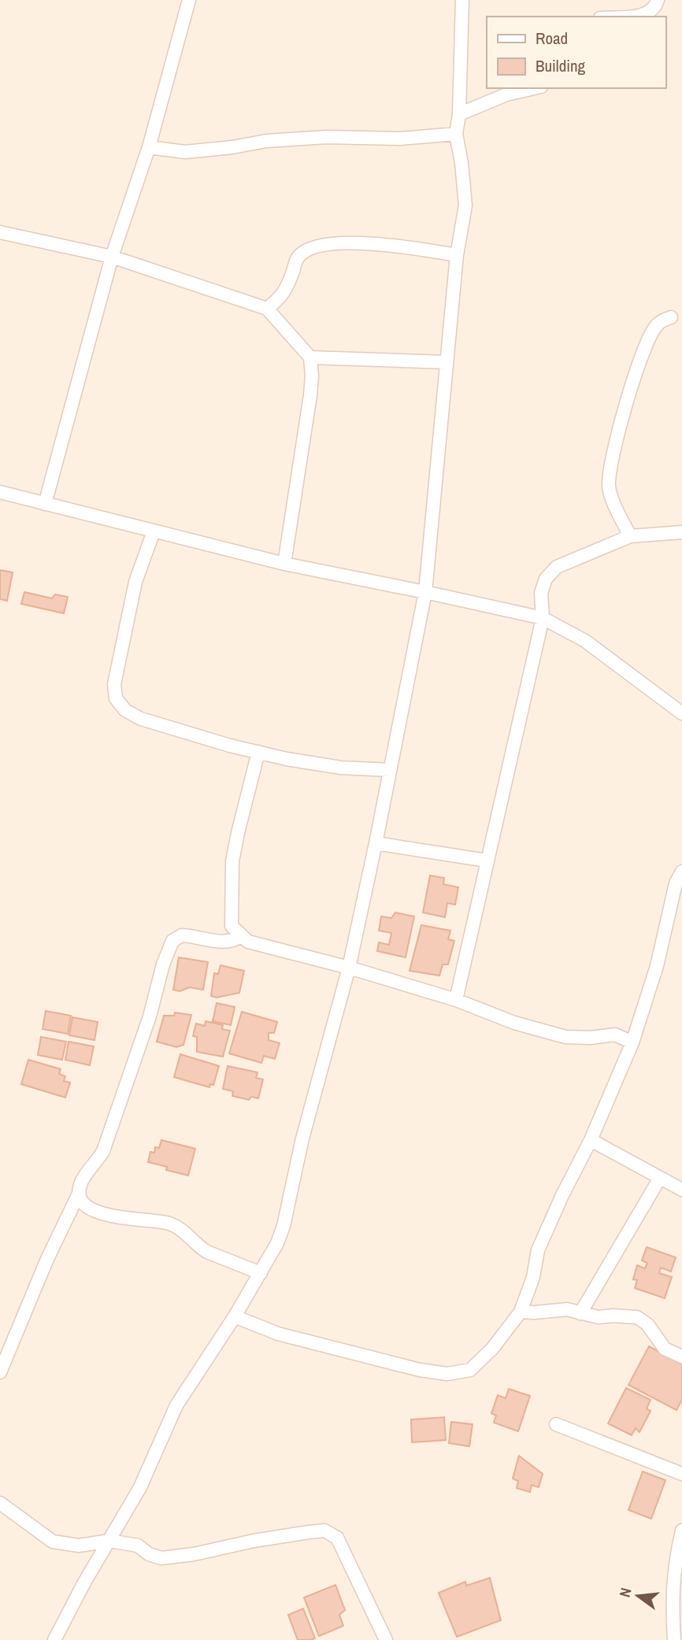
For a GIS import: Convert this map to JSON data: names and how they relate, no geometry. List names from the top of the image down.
{
  "legend": ["Road", "Building"],
  "north": "left"
}
